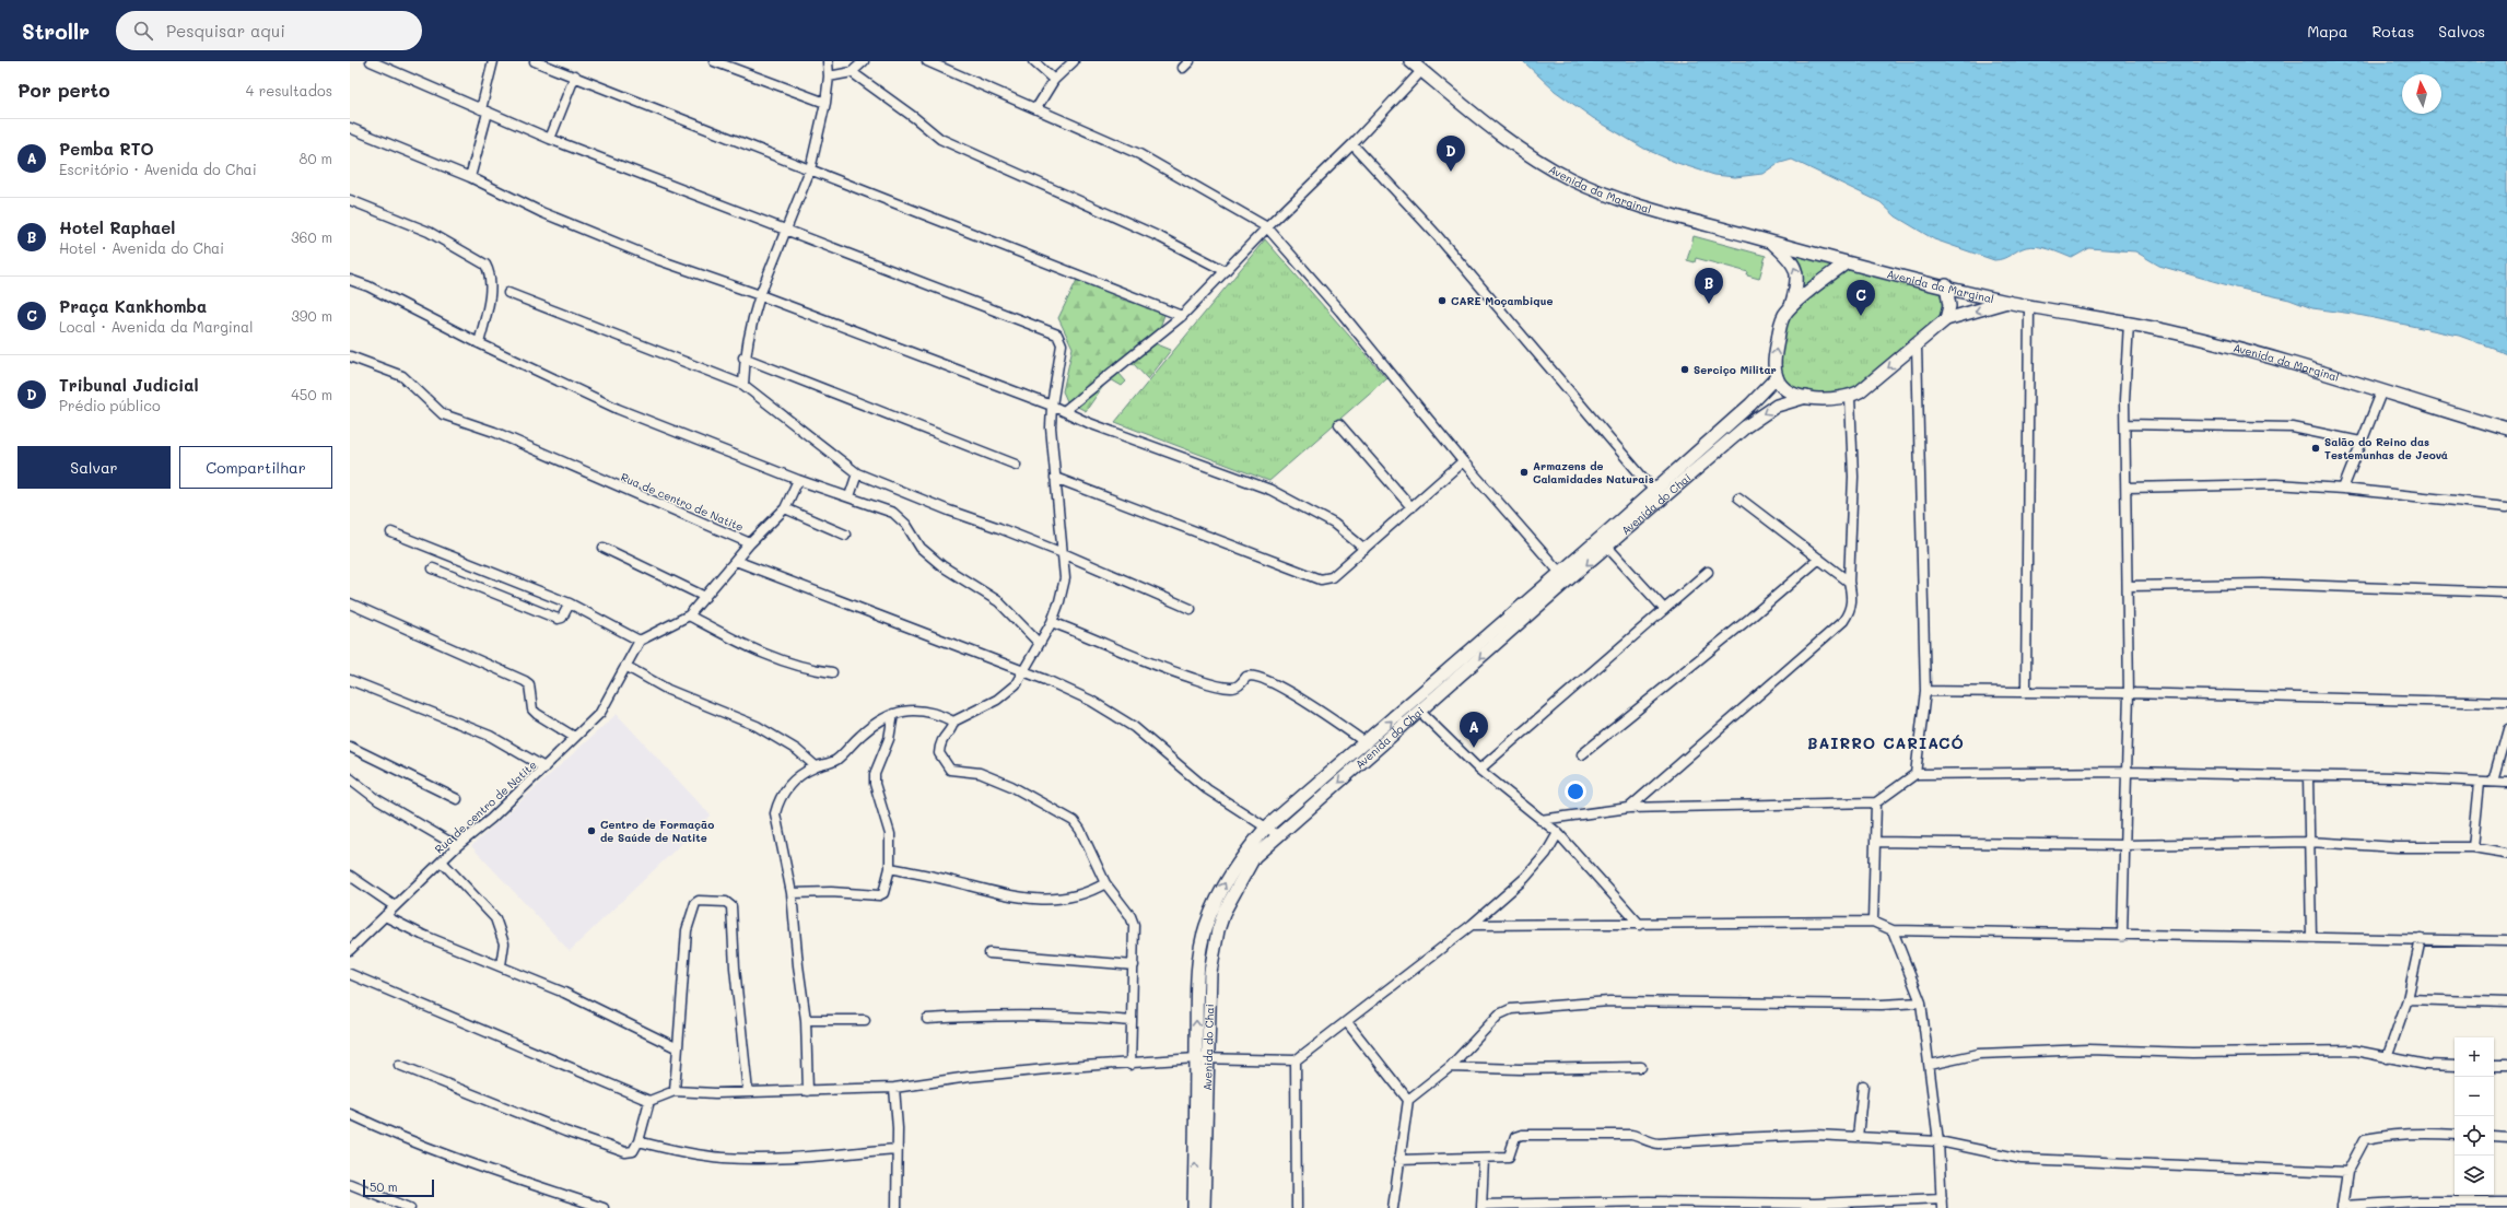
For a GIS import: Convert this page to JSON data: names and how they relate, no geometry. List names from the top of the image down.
{
  "streets": {
    "main road": ["Avenida da Marginal", "Avenida do Chai"],
    "street": ["Rua de centro de Natite"]
  },
  "districts": ["BAIRRO CARIACÓ"],
  "places": [
    "CARE Moçambique",
    "Serciço Militar",
    "Salão do Reino das Testemunhas de Jeová",
    "Armazens de Calamidades Naturais",
    "Centro de Formação de Saúde de Natite"
  ],
  "scale_bar": "50 m",
  "north": "top",
  "page": {
    "header": "Strollr",
    "search": "Pesquisar aqui",
    "nav": ["Mapa", "Rotas", "Salvos"],
    "heading": ["Por perto", "4 resultados"],
    "list": [
      {
        "mark": "A",
        "name": "Pemba RTO",
        "note": "Escritório · Avenida do Chai",
        "value": "80 m"
      },
      {
        "mark": "B",
        "name": "Hotel Raphael",
        "note": "Hotel · Avenida do Chai",
        "value": "360 m"
      },
      {
        "mark": "C",
        "name": "Praça Kankhomba",
        "note": "Local · Avenida da Marginal",
        "value": "390 m"
      },
      {
        "mark": "D",
        "name": "Tribunal Judicial",
        "note": "Prédio público",
        "value": "450 m"
      }
    ],
    "pins": [
      "D",
      "B",
      "C",
      "A"
    ],
    "buttons": ["Salvar", "Compartilhar"],
    "map_buttons": ["+", "−"],
    "scale": "50 m"
  }
}
